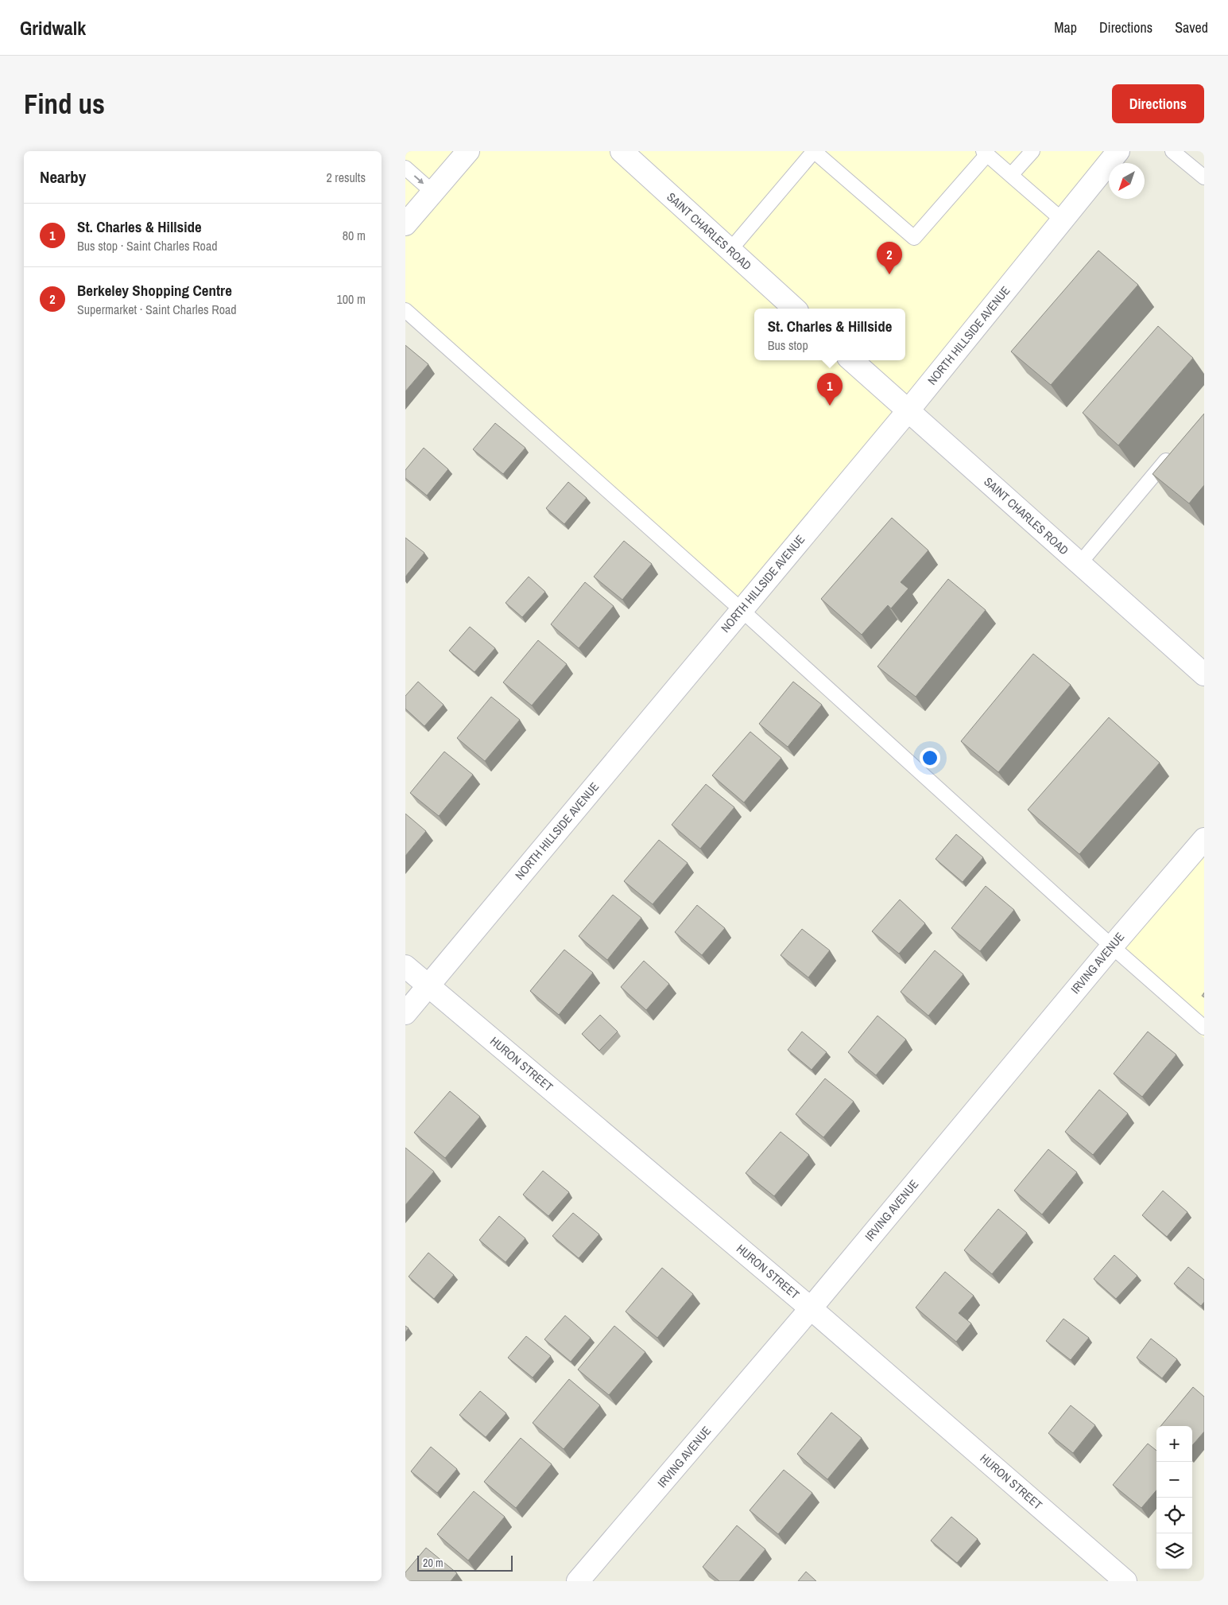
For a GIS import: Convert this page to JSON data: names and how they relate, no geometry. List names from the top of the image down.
{
  "streets": {
    "street": [
      "SAINT CHARLES ROAD",
      "NORTH HILLSIDE AVENUE",
      "IRVING AVENUE",
      "HURON STREET"
    ]
  },
  "crossings": [
    ["SAINT CHARLES ROAD", "NORTH HILLSIDE AVENUE"],
    ["NORTH HILLSIDE AVENUE", "HURON STREET"],
    ["IRVING AVENUE", "HURON STREET"]
  ],
  "scale_bar": "20 m",
  "north": "bottom left",
  "page": {
    "header": "Gridwalk",
    "nav": ["Map", "Directions", "Saved"],
    "buttons": "Directions",
    "title": "Find us",
    "heading": ["Nearby", "2 results"],
    "list": [
      {
        "mark": "1",
        "name": "St. Charles & Hillside",
        "note": "Bus stop · Saint Charles Road",
        "value": "80 m"
      },
      {
        "mark": "2",
        "name": "Berkeley Shopping Centre",
        "note": "Supermarket · Saint Charles Road",
        "value": "100 m"
      }
    ],
    "pins": ["2", "1"],
    "popup": ["St. Charles & Hillside", "Bus stop"],
    "map_buttons": ["+", "−"],
    "scale": "20 m"
  }
}
